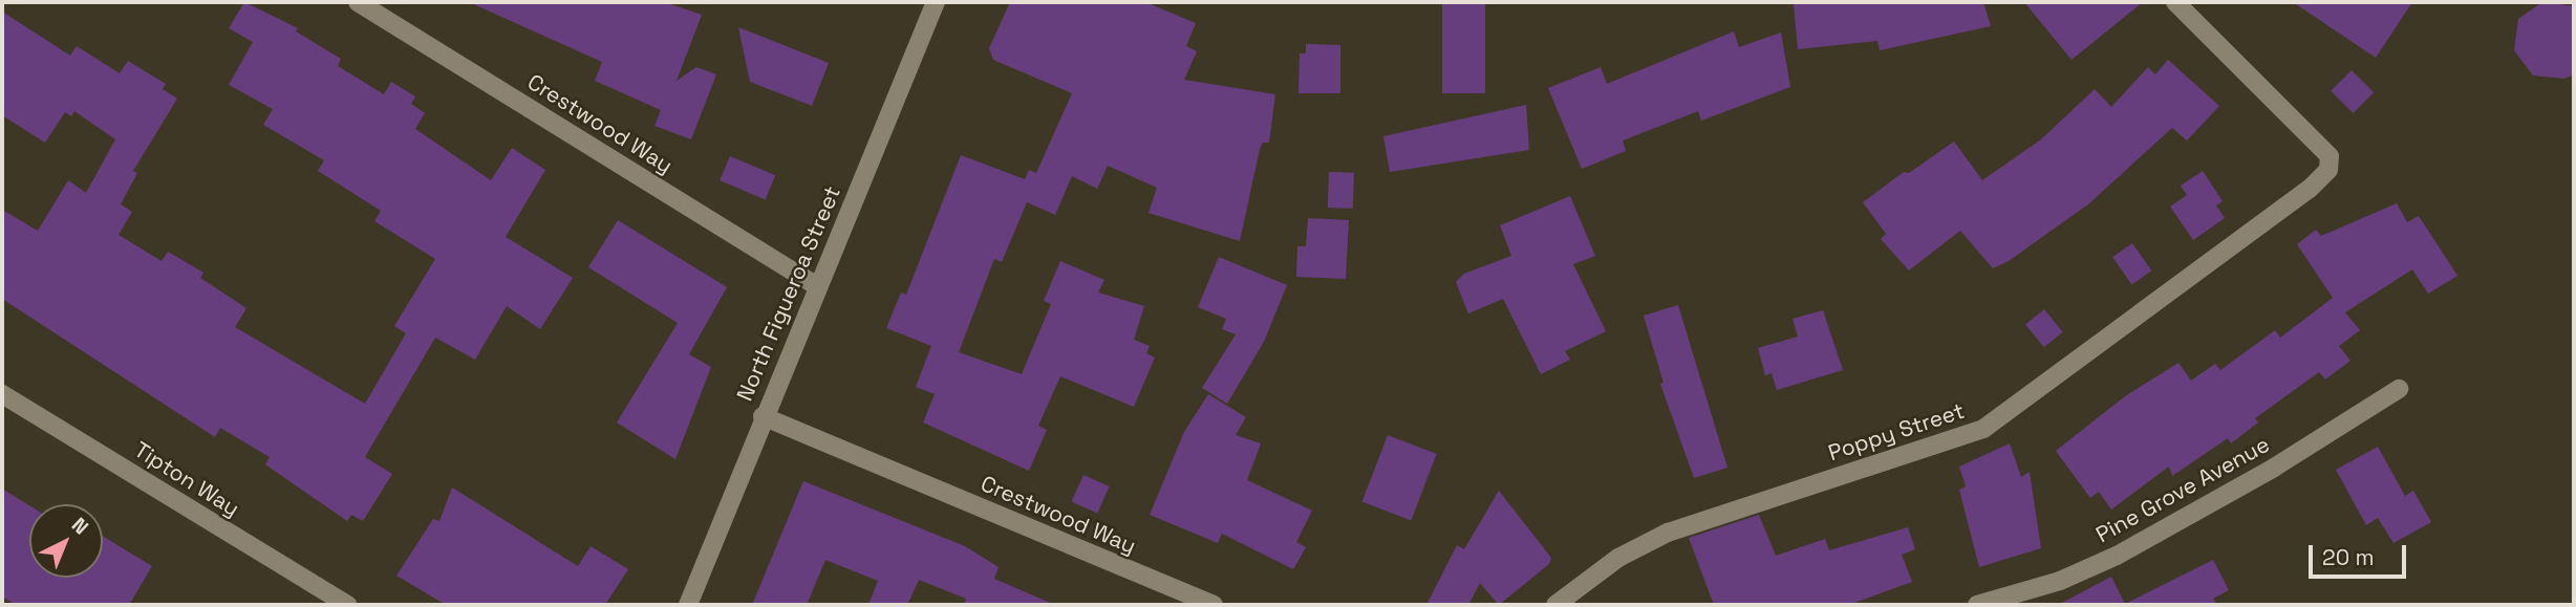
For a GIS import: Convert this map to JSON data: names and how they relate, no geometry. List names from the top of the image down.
{
  "streets": {
    "street": [
      "Crestwood Way",
      "North Figueroa Street",
      "Poppy Street",
      "Tipton Way",
      "Pine Grove Avenue"
    ]
  },
  "crossings": [
    ["Crestwood Way", "North Figueroa Street"]
  ],
  "scale_bar": "20 m",
  "north": "top right"
}
